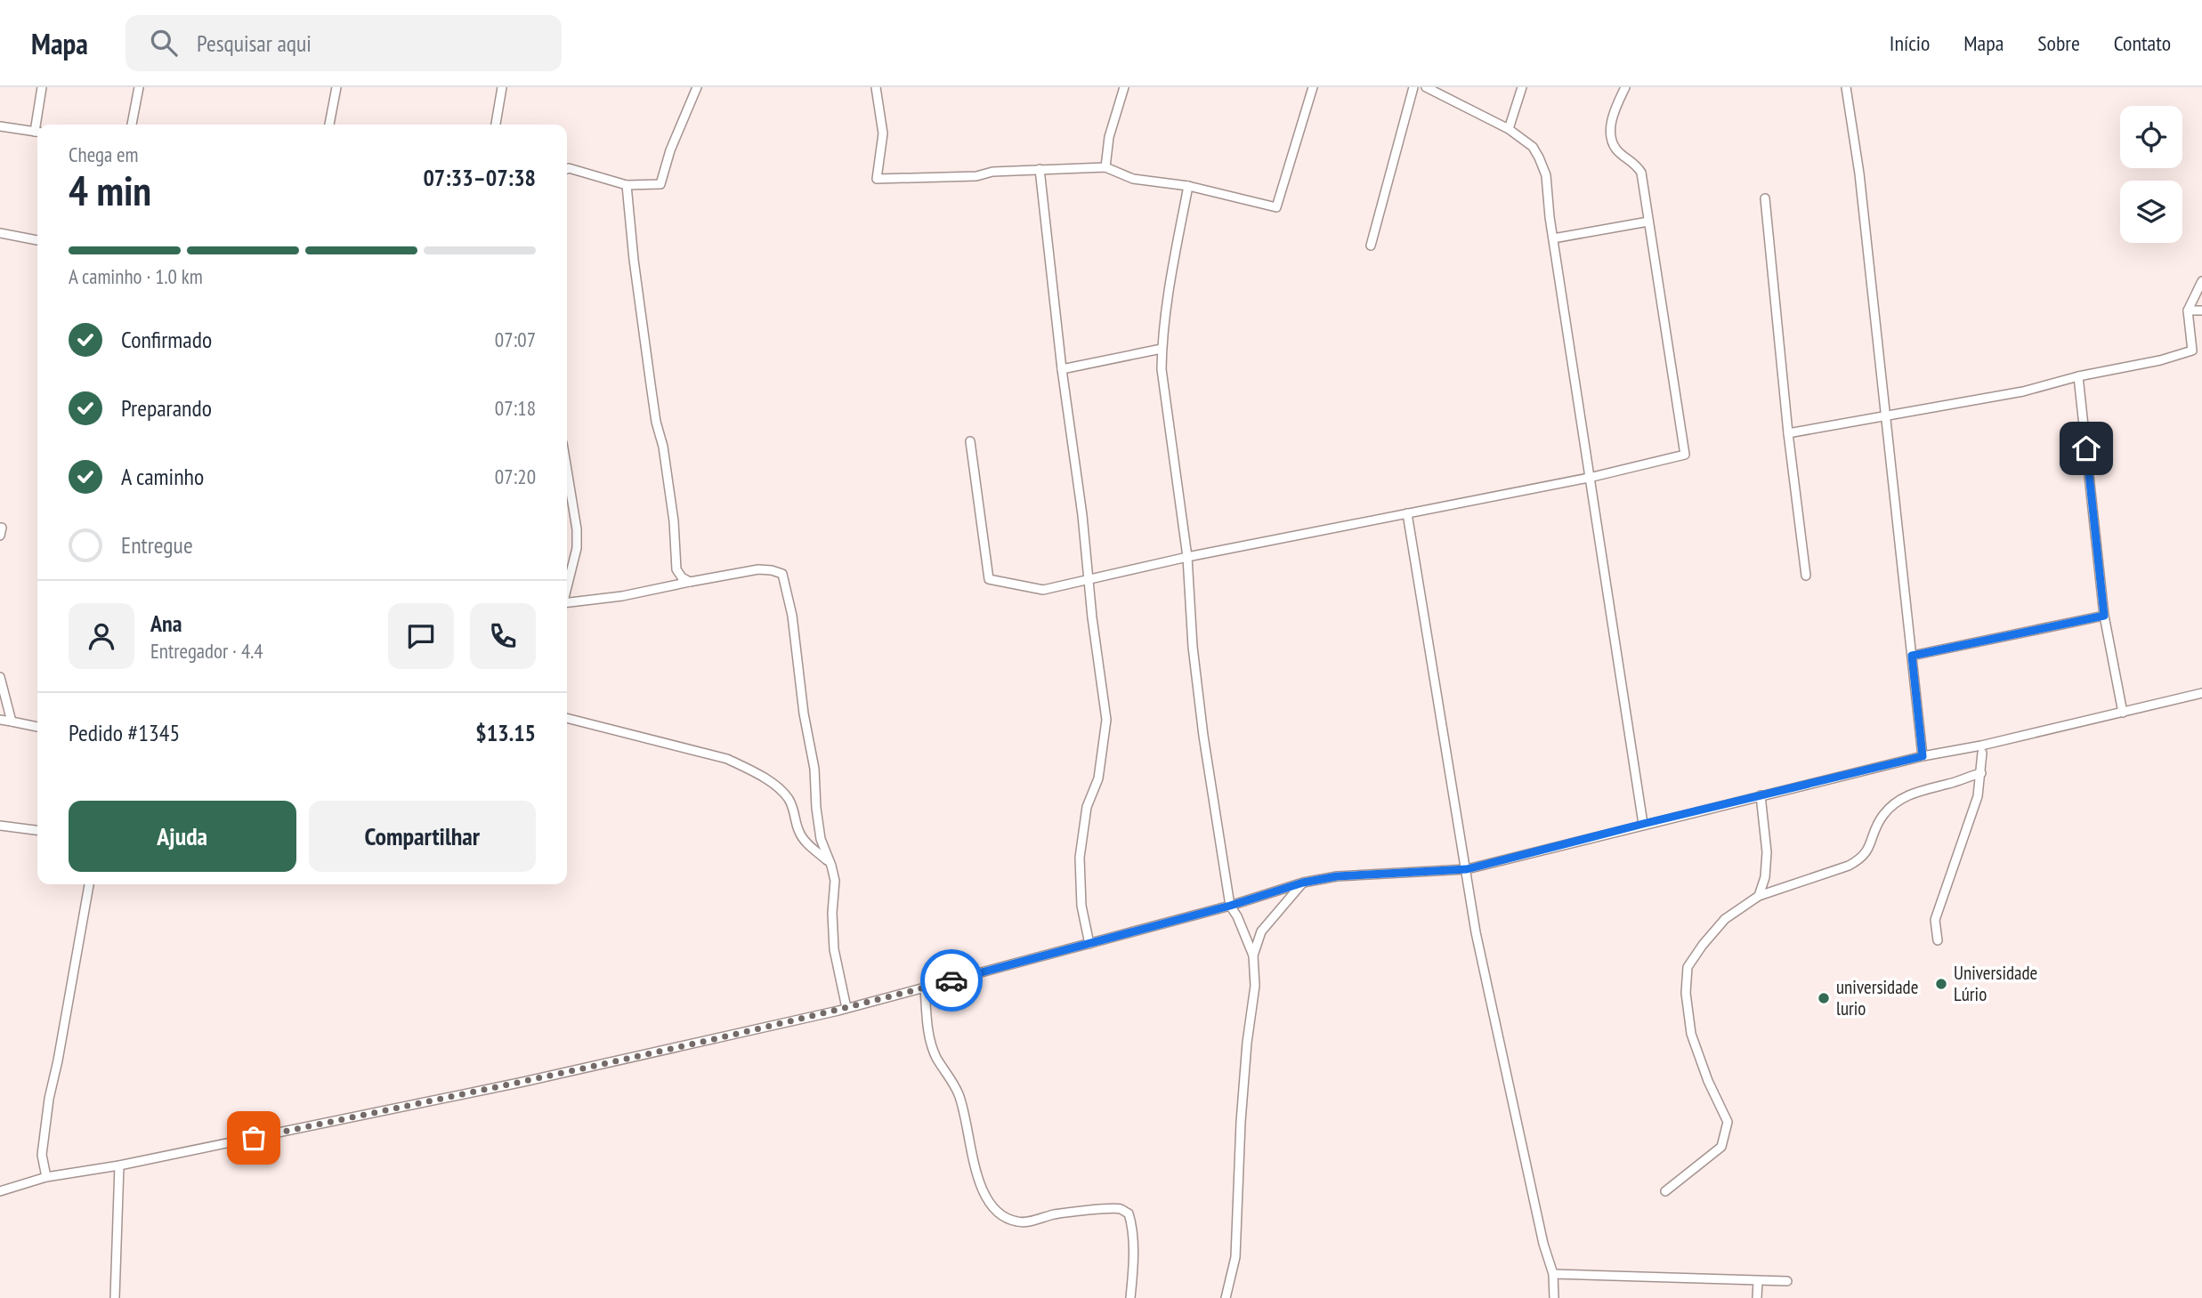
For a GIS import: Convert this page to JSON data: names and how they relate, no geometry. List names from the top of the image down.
{
  "places": ["Universidade Lúrio", "universidade lurio"],
  "page": {
    "header": "Mapa",
    "search": "Pesquisar aqui",
    "nav": [
      "Início",
      "Mapa",
      "Sobre",
      "Contato"
    ],
    "heading": ["4 min", "Chega em", "07:33–07:38"],
    "panel": [
      "Ana",
      "Entregador · 4.4",
      "Pedido #1345",
      "$13.15"
    ],
    "bar": "A caminho · 1.0 km",
    "list": [
      ["Confirmado", "07:07"],
      ["Preparando", "07:18"],
      ["A caminho", "07:20"],
      "Entregue"
    ],
    "buttons": ["Ajuda", "Compartilhar"]
  }
}
